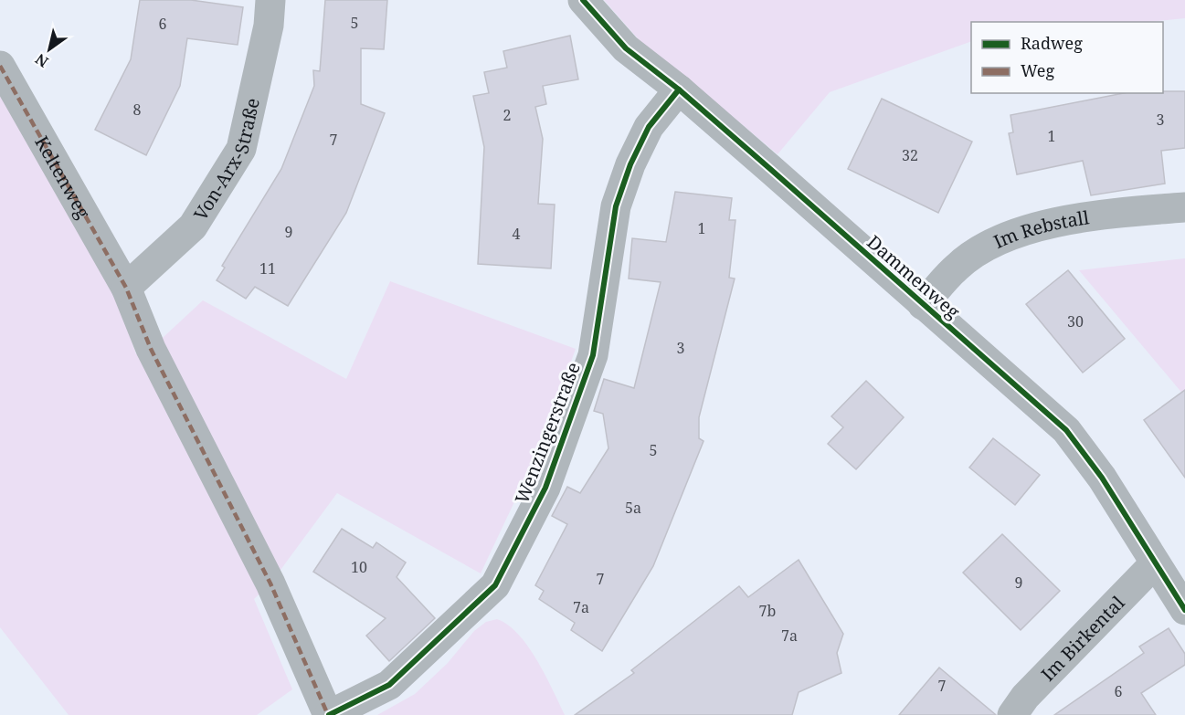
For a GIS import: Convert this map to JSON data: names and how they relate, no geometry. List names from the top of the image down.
{
  "streets": {
    "street": [
      "Von-Arx-Straße",
      "Keltenweg",
      "Im Rebstall",
      "Dammenweg",
      "Wenzingerstraße",
      "Im Birkental"
    ]
  },
  "crossings": [
    ["Von-Arx-Straße", "Keltenweg"],
    ["Von-Arx-Straße", "Wenzingerstraße"],
    ["Keltenweg", "Wenzingerstraße"],
    ["Im Rebstall", "Dammenweg"],
    ["Dammenweg", "Wenzingerstraße"],
    ["Dammenweg", "Im Birkental"]
  ],
  "house_numbers": [
    "5",
    "6",
    "8",
    "2",
    "3",
    "1",
    "7",
    "32",
    "1",
    "9",
    "4",
    "11",
    "30",
    "3",
    "5",
    "5a",
    "10",
    "7",
    "9",
    "7a",
    "7b",
    "7a",
    "7",
    "6"
  ],
  "legend": ["Radweg", "Weg"],
  "north": "bottom left"
}
